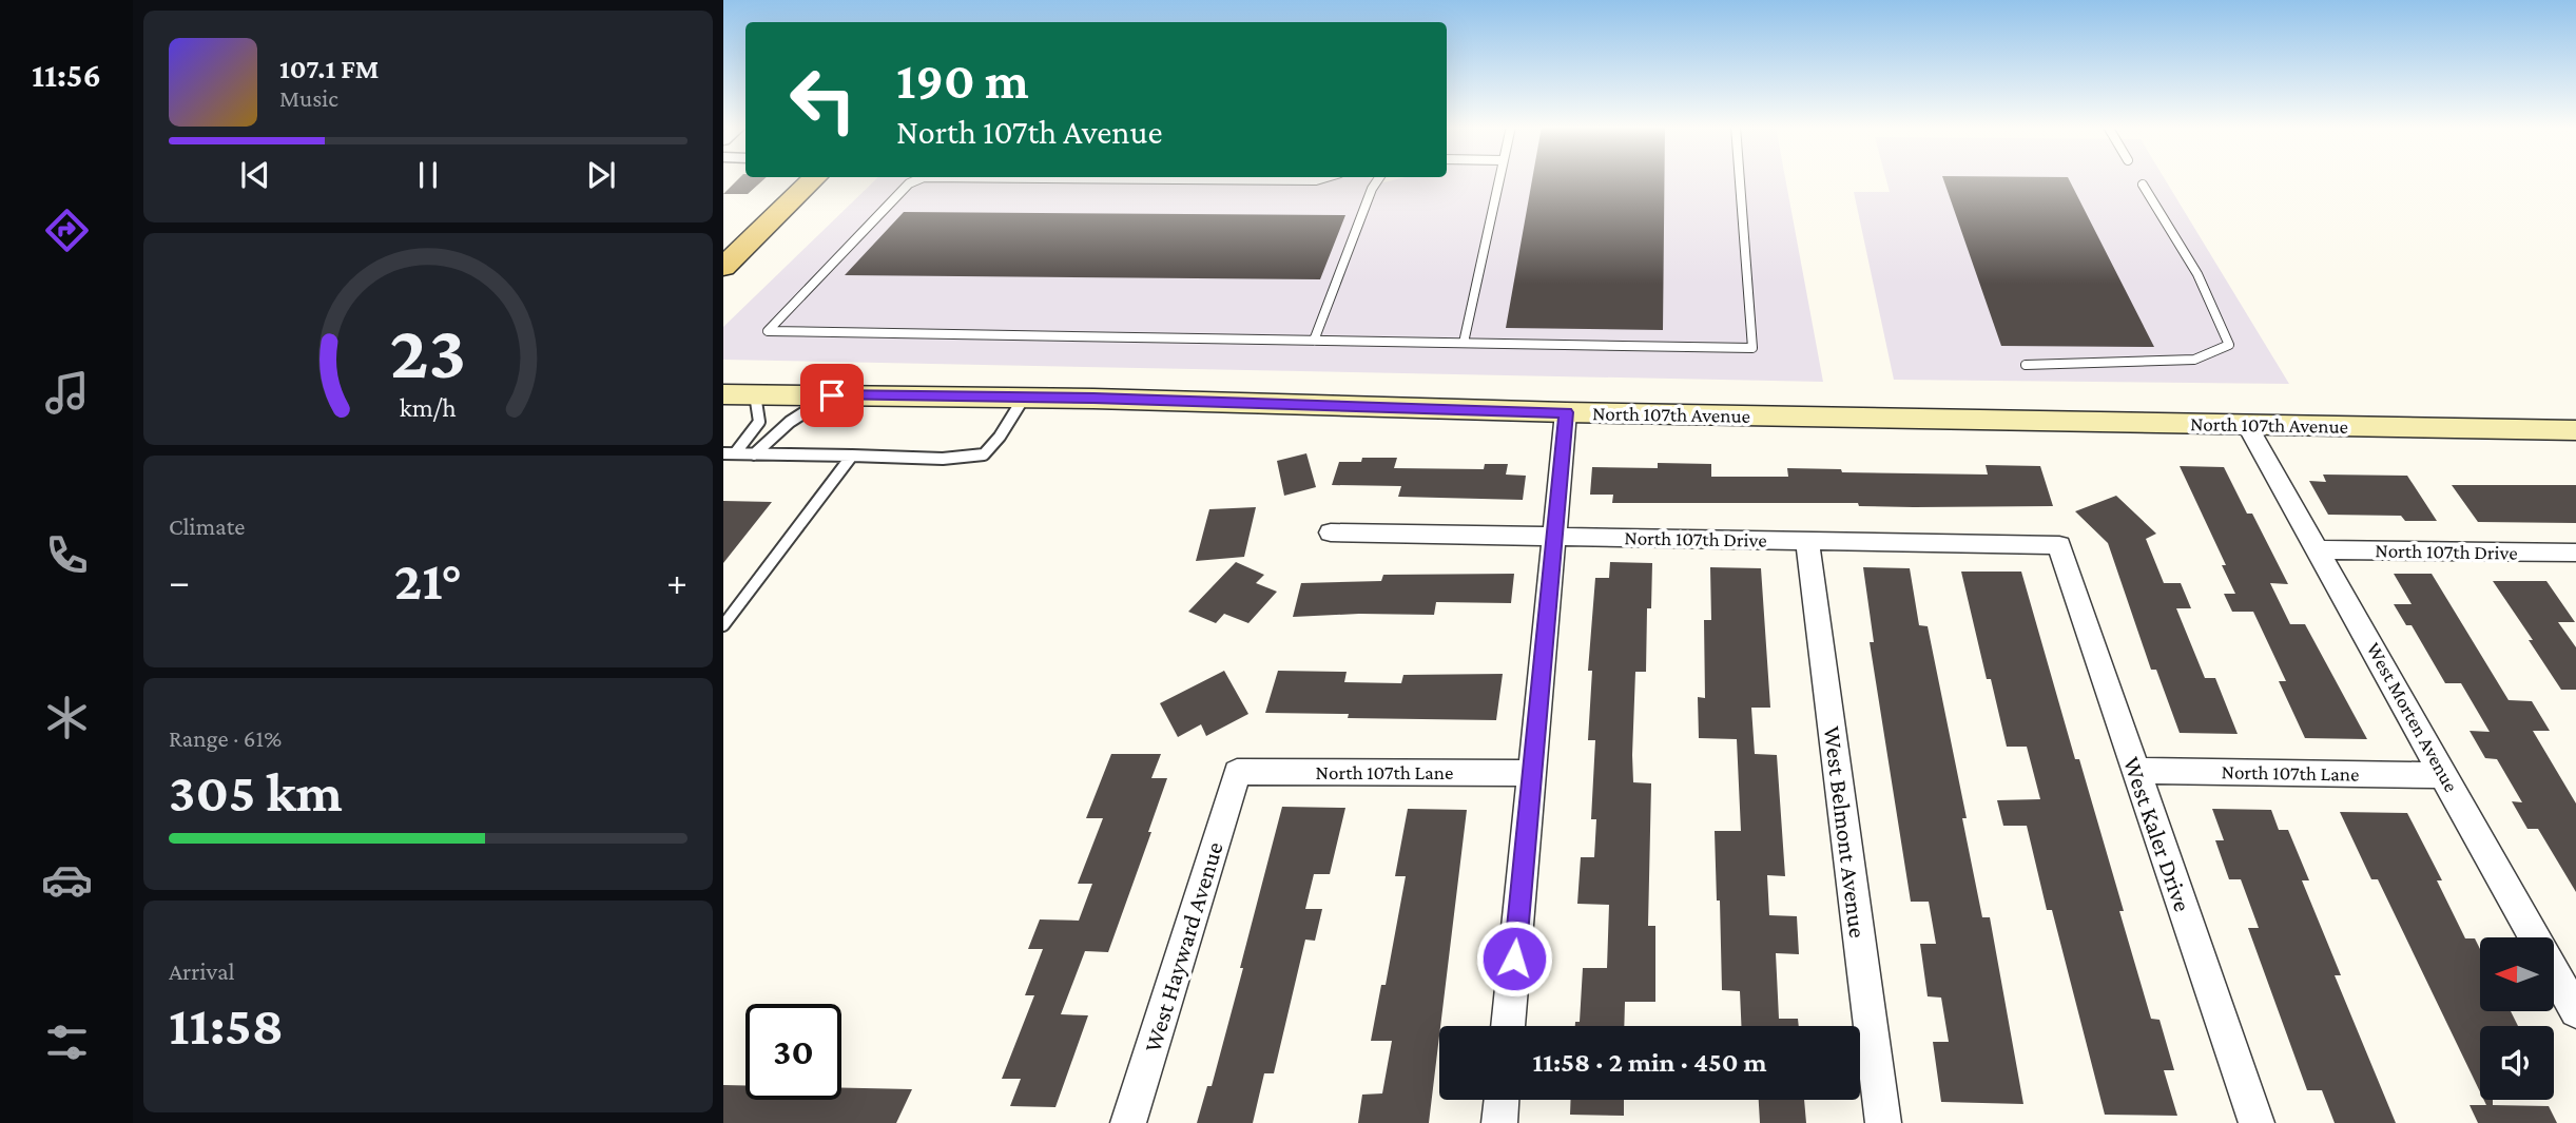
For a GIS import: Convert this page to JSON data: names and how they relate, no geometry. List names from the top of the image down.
{
  "streets": {
    "street": [
      "North 107th Avenue",
      "North 107th Drive",
      "West Morten Avenue",
      "North 107th Lane",
      "West Belmont Avenue",
      "West Kaler Drive",
      "West Hayward Avenue"
    ]
  },
  "crossings": [
    ["North 107th Avenue", "West Morten Avenue"],
    ["North 107th Drive", "West Morten Avenue"],
    ["North 107th Drive", "West Belmont Avenue"],
    ["North 107th Drive", "West Kaler Drive"],
    ["West Morten Avenue", "North 107th Lane"],
    ["North 107th Lane", "West Kaler Drive"],
    ["North 107th Lane", "West Hayward Avenue"]
  ],
  "north": "left",
  "page": {
    "tabs": "11:56",
    "turn": ["190 m", "North 107th Avenue"],
    "song": ["107.1 FM", "Music"],
    "tile": [
      "Climate",
      ["Range · 61%", "305 km"],
      ["Arrival", "11:58"]
    ],
    "heat": ["−", "21°", "+"],
    "limit": "30",
    "trip": "11:58 · 2 min · 450 m",
    "gauge": ["23", "km/h"]
  }
}
